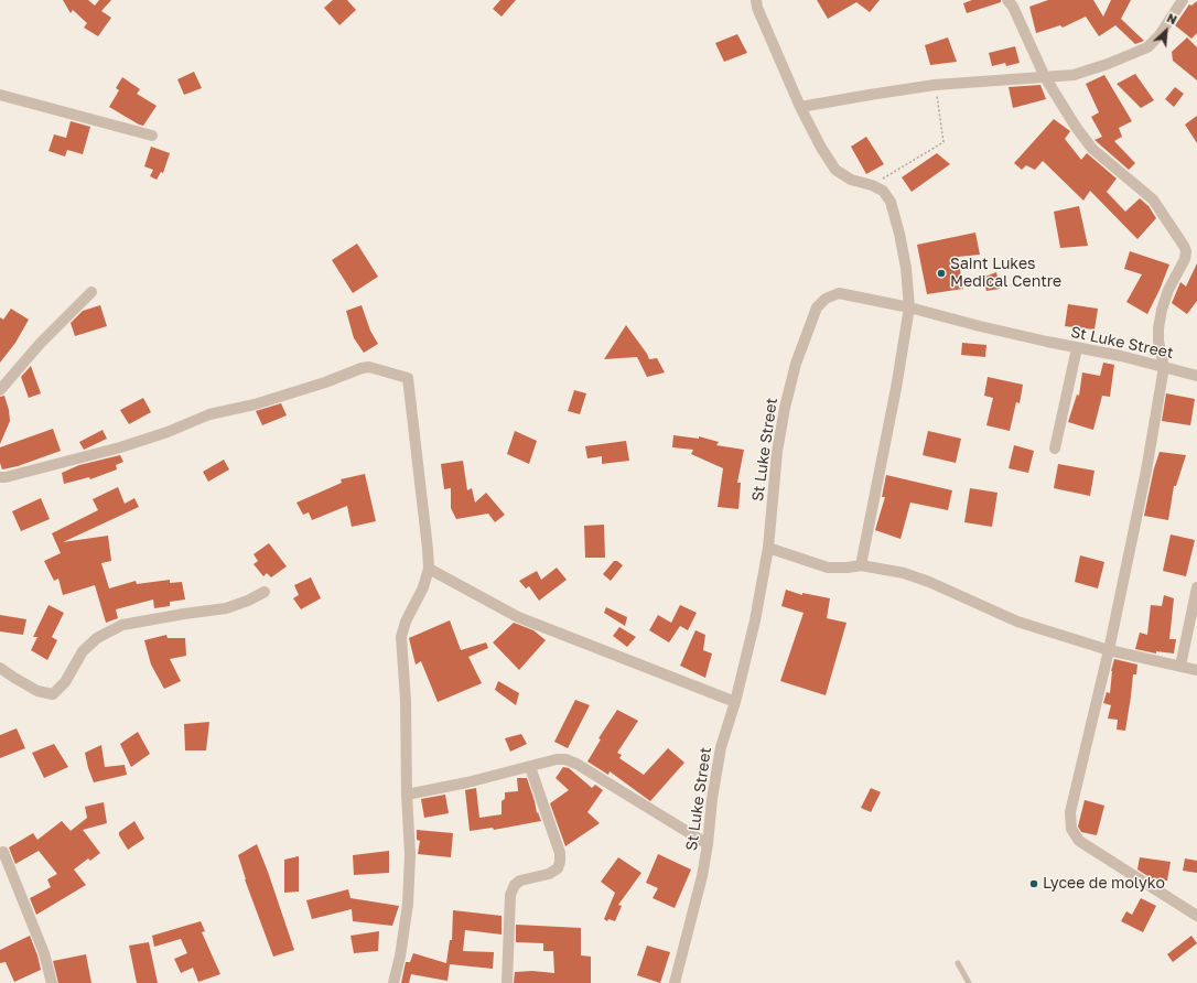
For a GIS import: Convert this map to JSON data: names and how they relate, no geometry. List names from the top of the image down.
{
  "streets": {
    "street": ["St Luke Street"]
  },
  "places": ["Saint Lukes Medical Centre", "Lycee de molyko"],
  "north": "top right"
}
